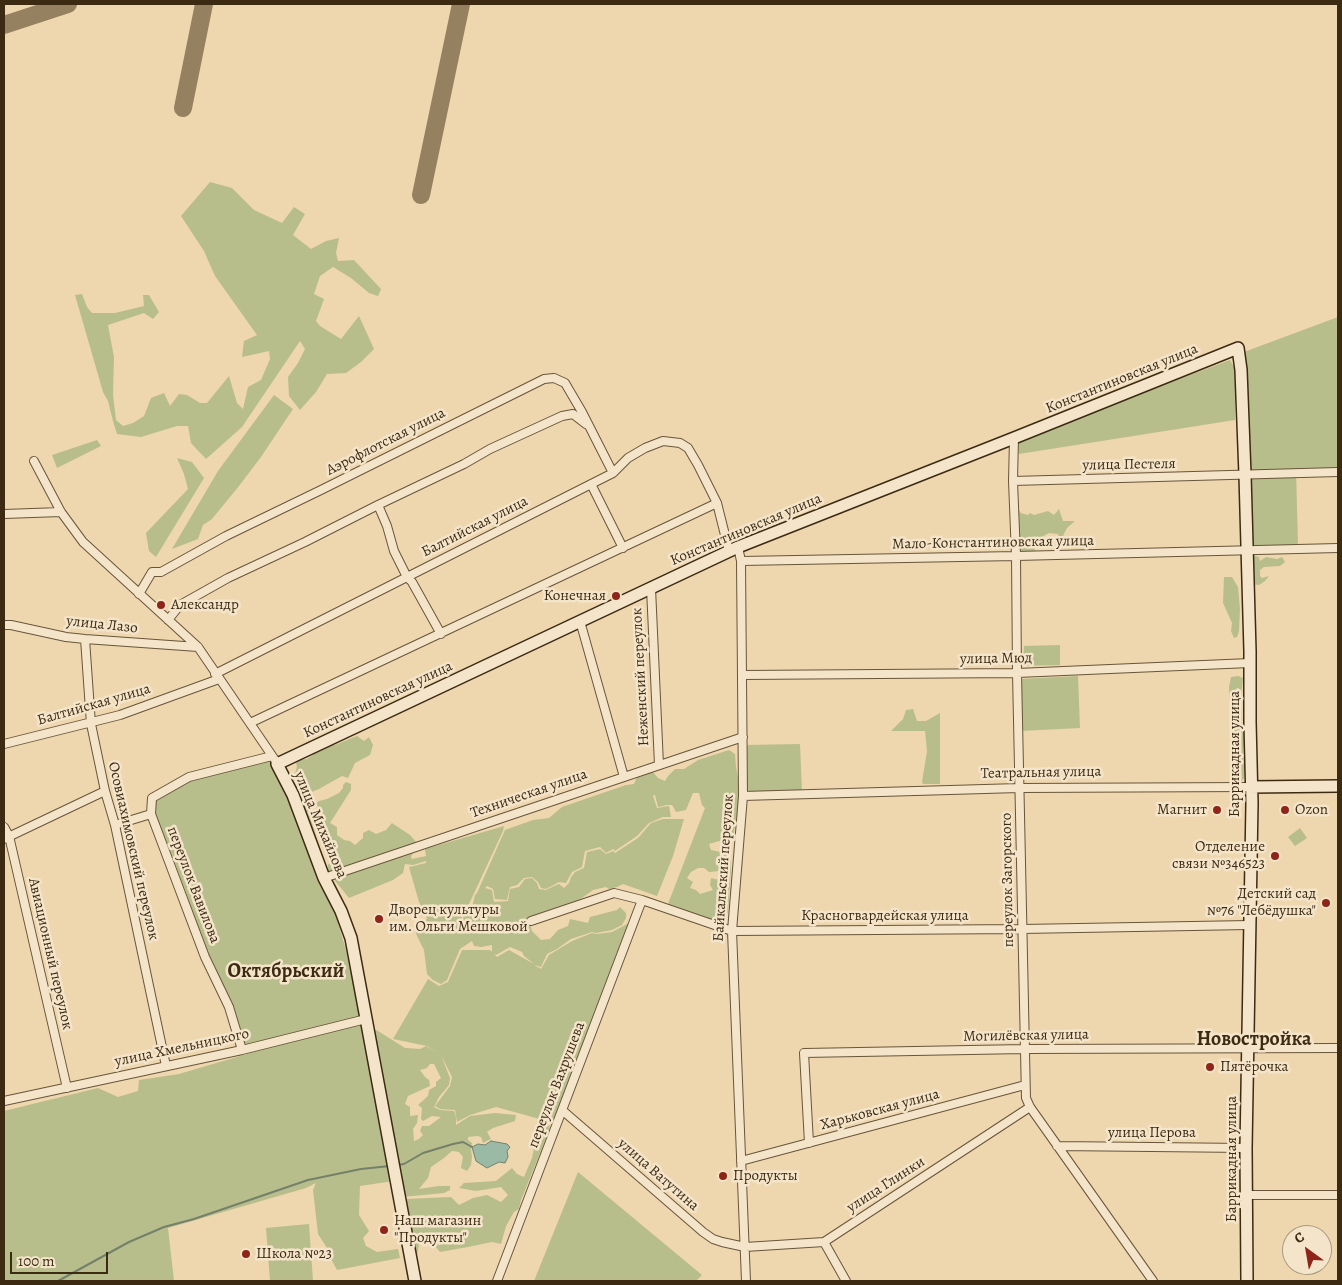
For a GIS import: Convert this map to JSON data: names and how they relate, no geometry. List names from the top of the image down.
{
  "streets": {
    "street": [
      "Константиновская улица",
      "Аэрофлотская улица",
      "улица Пестеля",
      "Балтийская улица",
      "Мало-Константиновская улица",
      "улица Лазо",
      "улица Мюд",
      "Неженский переулок",
      "Баррикадная улица",
      "Театральная улица",
      "Техническая улица",
      "улица Михайлова",
      "Осовиахимовский переулок",
      "Байкальский переулок",
      "переулок Загорского",
      "переулок Вавилова",
      "Красногвардейская улица",
      "Авиационный переулок",
      "Могилёвская улица",
      "улица Хмельницкого",
      "переулок Вахрушева",
      "Харьковская улица",
      "улица Перова",
      "улица Ватутина",
      "улица Глинки"
    ]
  },
  "crossings": [
    ["Константиновская улица", "Балтийская улица"],
    ["Константиновская улица", "Неженский переулок"],
    ["Константиновская улица", "Баррикадная улица"],
    ["Константиновская улица", "улица Михайлова"],
    ["Константиновская улица", "Байкальский переулок"],
    ["Константиновская улица", "переулок Загорского"],
    ["Константиновская улица", "переулок Вавилова"],
    ["Аэрофлотская улица", "Балтийская улица"],
    ["Аэрофлотская улица", "улица Михайлова"],
    ["улица Пестеля", "Баррикадная улица"],
    ["улица Пестеля", "переулок Загорского"],
    ["Балтийская улица", "улица Михайлова"],
    ["Балтийская улица", "Осовиахимовский переулок"],
    ["Балтийская улица", "Байкальский переулок"],
    ["Мало-Константиновская улица", "Баррикадная улица"],
    ["Мало-Константиновская улица", "Байкальский переулок"],
    ["Мало-Константиновская улица", "переулок Загорского"],
    ["улица Лазо", "улица Михайлова"],
    ["улица Лазо", "Осовиахимовский переулок"],
    ["улица Мюд", "Баррикадная улица"],
    ["улица Мюд", "Байкальский переулок"],
    ["улица Мюд", "переулок Загорского"],
    ["Неженский переулок", "Техническая улица"],
    ["Баррикадная улица", "Театральная улица"],
    ["Баррикадная улица", "Красногвардейская улица"],
    ["Баррикадная улица", "Могилёвская улица"],
    ["Баррикадная улица", "улица Перова"],
    ["Театральная улица", "Байкальский переулок"],
    ["Театральная улица", "переулок Загорского"],
    ["Техническая улица", "улица Михайлова"],
    ["Техническая улица", "Байкальский переулок"],
    ["улица Михайлова", "улица Хмельницкого"],
    ["Осовиахимовский переулок", "улица Хмельницкого"],
    ["Байкальский переулок", "Красногвардейская улица"],
    ["Байкальский переулок", "Харьковская улица"],
    ["Байкальский переулок", "улица Ватутина"],
    ["Байкальский переулок", "улица Глинки"],
    ["переулок Загорского", "Красногвардейская улица"],
    ["переулок Загорского", "Могилёвская улица"],
    ["переулок Загорского", "Харьковская улица"],
    ["переулок Загорского", "улица Перова"],
    ["переулок Загорского", "улица Глинки"],
    ["переулок Вавилова", "улица Хмельницкого"],
    ["Красногвардейская улица", "переулок Вахрушева"],
    ["Авиационный переулок", "улица Хмельницкого"],
    ["Могилёвская улица", "Харьковская улица"],
    ["переулок Вахрушева", "улица Ватутина"],
    ["улица Ватутина", "улица Глинки"]
  ],
  "districts": ["Октябрьский", "Новостройка"],
  "places": [
    "Конечная",
    "Александр",
    "Магнит",
    "Ozon",
    "Отделение связи №346523",
    "Детский сад №76 \"Лебёдушка\"",
    "Дворец культуры им. Ольги Мешковой",
    "Пятёрочка",
    "Продукты",
    "Наш магазин \"Продукты\"",
    "Школа №23"
  ],
  "scale_bar": "100 m",
  "north": "top left"
}
